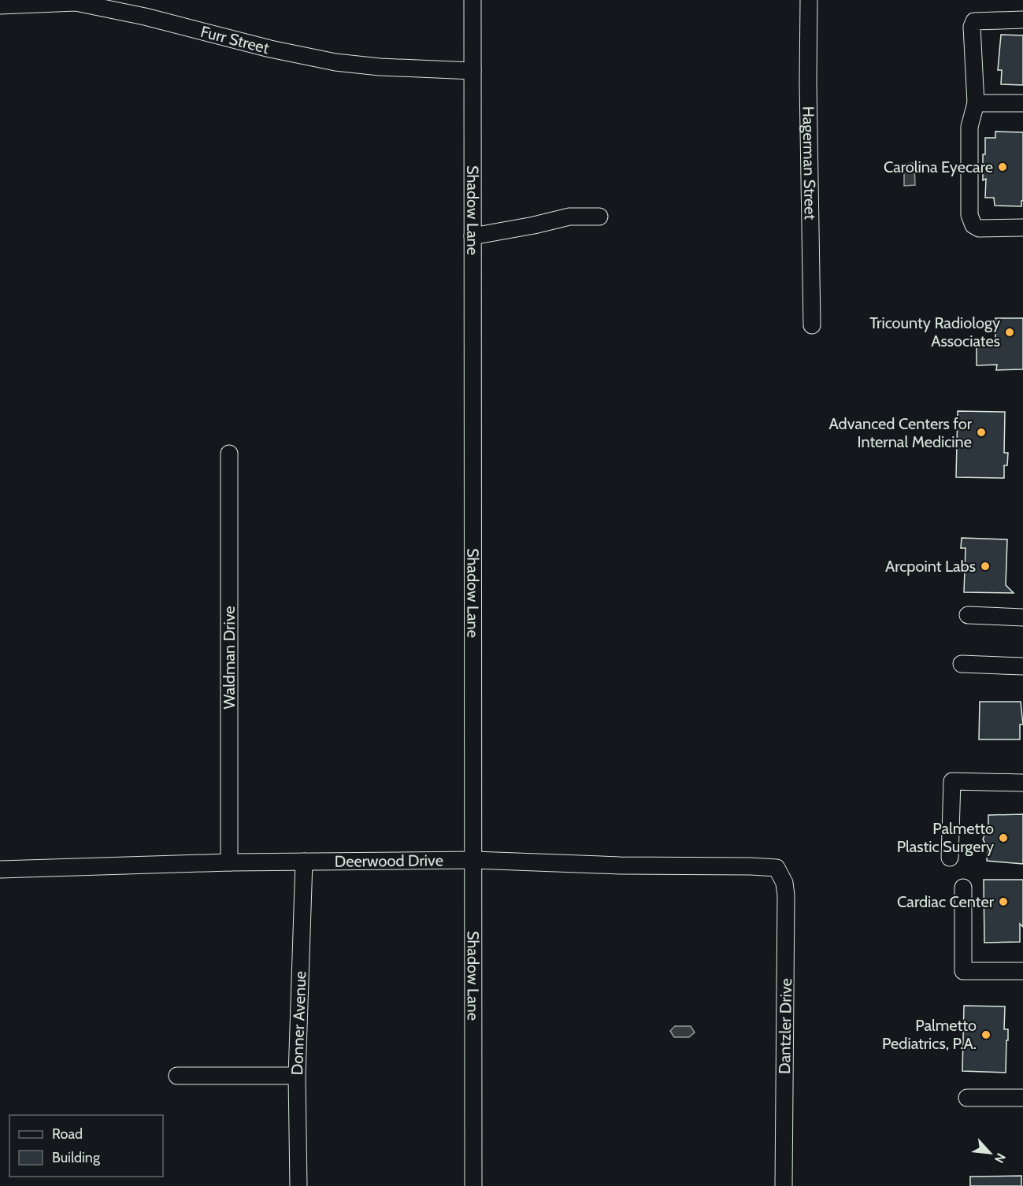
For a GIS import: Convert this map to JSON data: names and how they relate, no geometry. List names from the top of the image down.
{
  "streets": {
    "street": [
      "Furr Street",
      "Hagerman Street",
      "Shadow Lane",
      "Waldman Drive",
      "Deerwood Drive",
      "Donner Avenue",
      "Dantzler Drive"
    ]
  },
  "crossings": [
    ["Furr Street", "Shadow Lane"],
    ["Shadow Lane", "Deerwood Drive"],
    ["Waldman Drive", "Deerwood Drive"],
    ["Deerwood Drive", "Donner Avenue"],
    ["Deerwood Drive", "Dantzler Drive"]
  ],
  "places": [
    "Carolina Eyecare",
    "Tricounty Radiology Associates",
    "Advanced Centers for Internal Medicine",
    "Arcpoint Labs",
    "Palmetto Plastic Surgery",
    "Cardiac Center",
    "Palmetto Pediatrics, P.A."
  ],
  "legend": ["Road", "Building"],
  "north": "bottom right"
}
